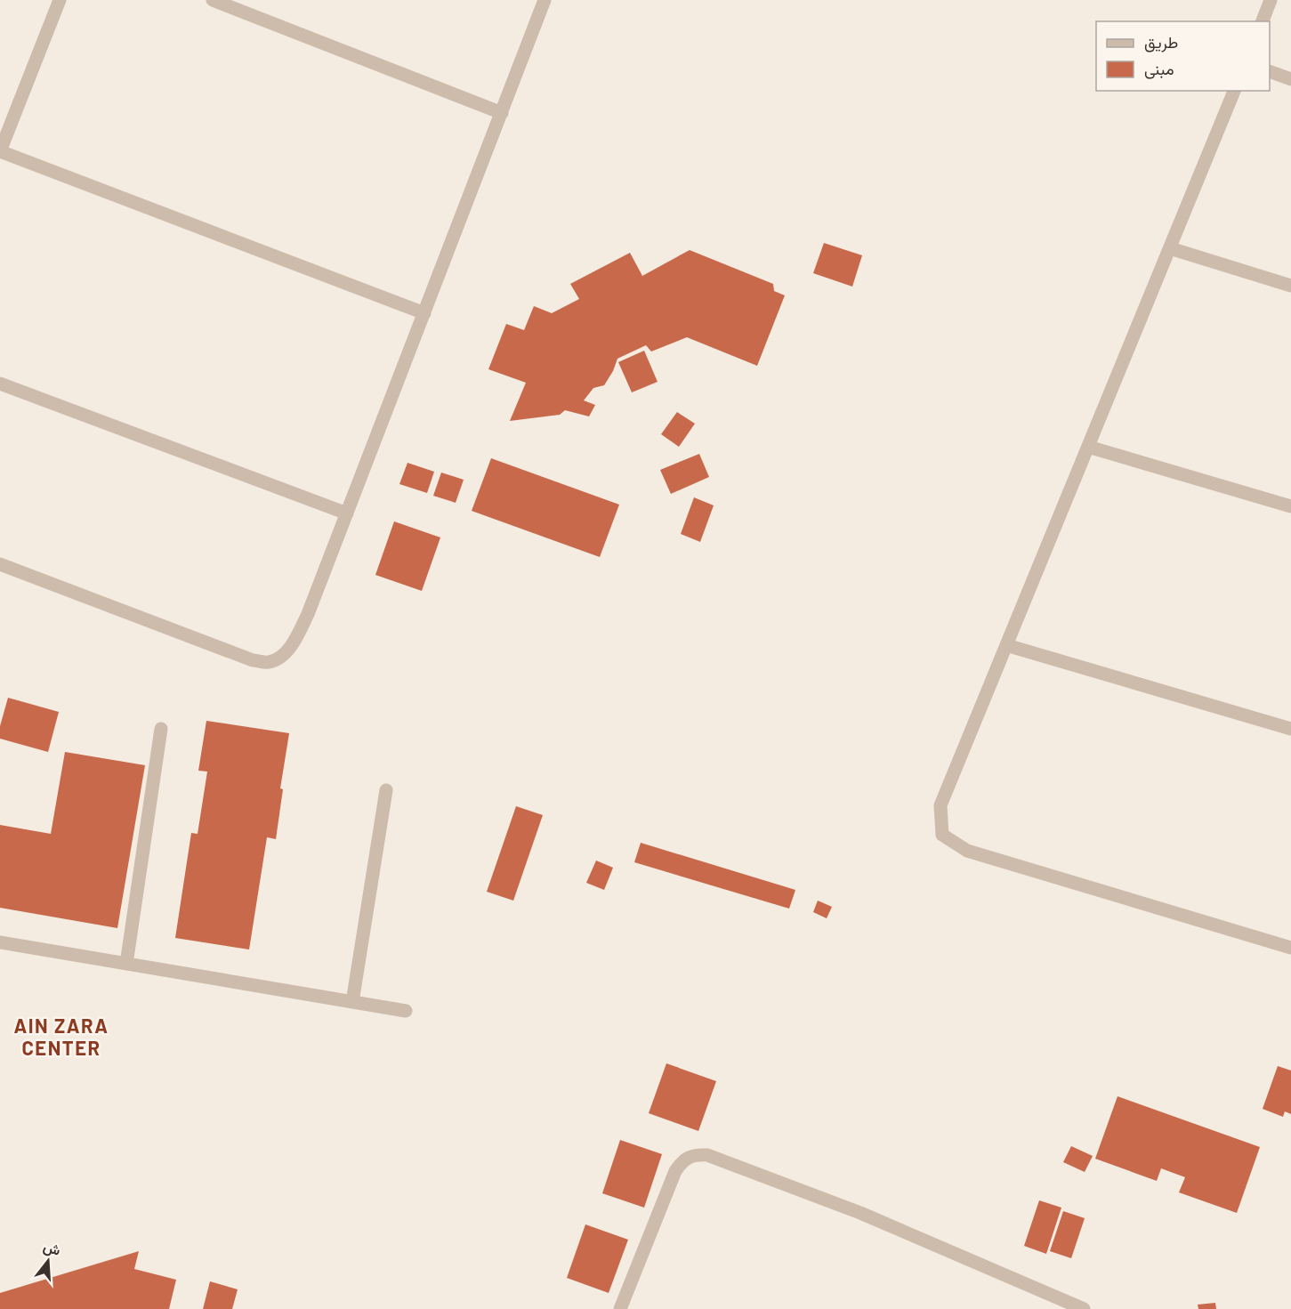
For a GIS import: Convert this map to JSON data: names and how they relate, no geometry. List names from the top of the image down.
{
  "districts": ["AIN ZARA CENTER"],
  "legend": ["طريق", "مبنى"],
  "north": "top"
}
